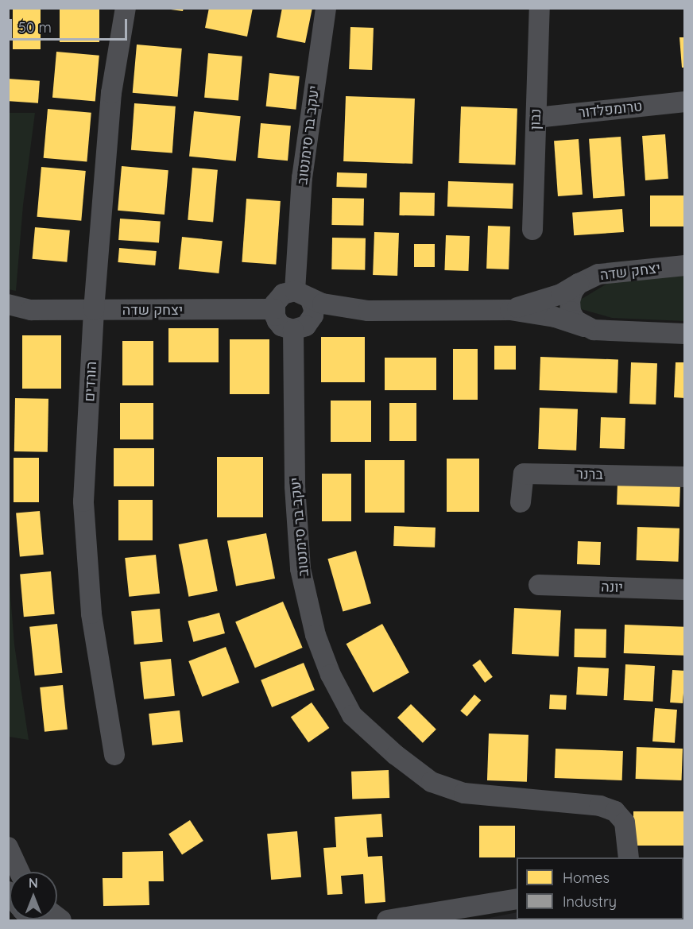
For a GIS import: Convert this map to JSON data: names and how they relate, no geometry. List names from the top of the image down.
{
  "streets": {
    "street": [
      "טרומפלדור",
      "נבון",
      "יעקב בר סימנטוב",
      "יצחק שדה",
      "הורדים",
      "ברנר",
      "יונה"
    ]
  },
  "crossings": [
    ["טרומפלדור", "נבון"],
    ["יעקב בר סימנטוב", "יצחק שדה"],
    ["יצחק שדה", "הורדים"]
  ],
  "legend": ["Homes", "Industry"],
  "scale_bar": "50 m",
  "north": "top"
}
